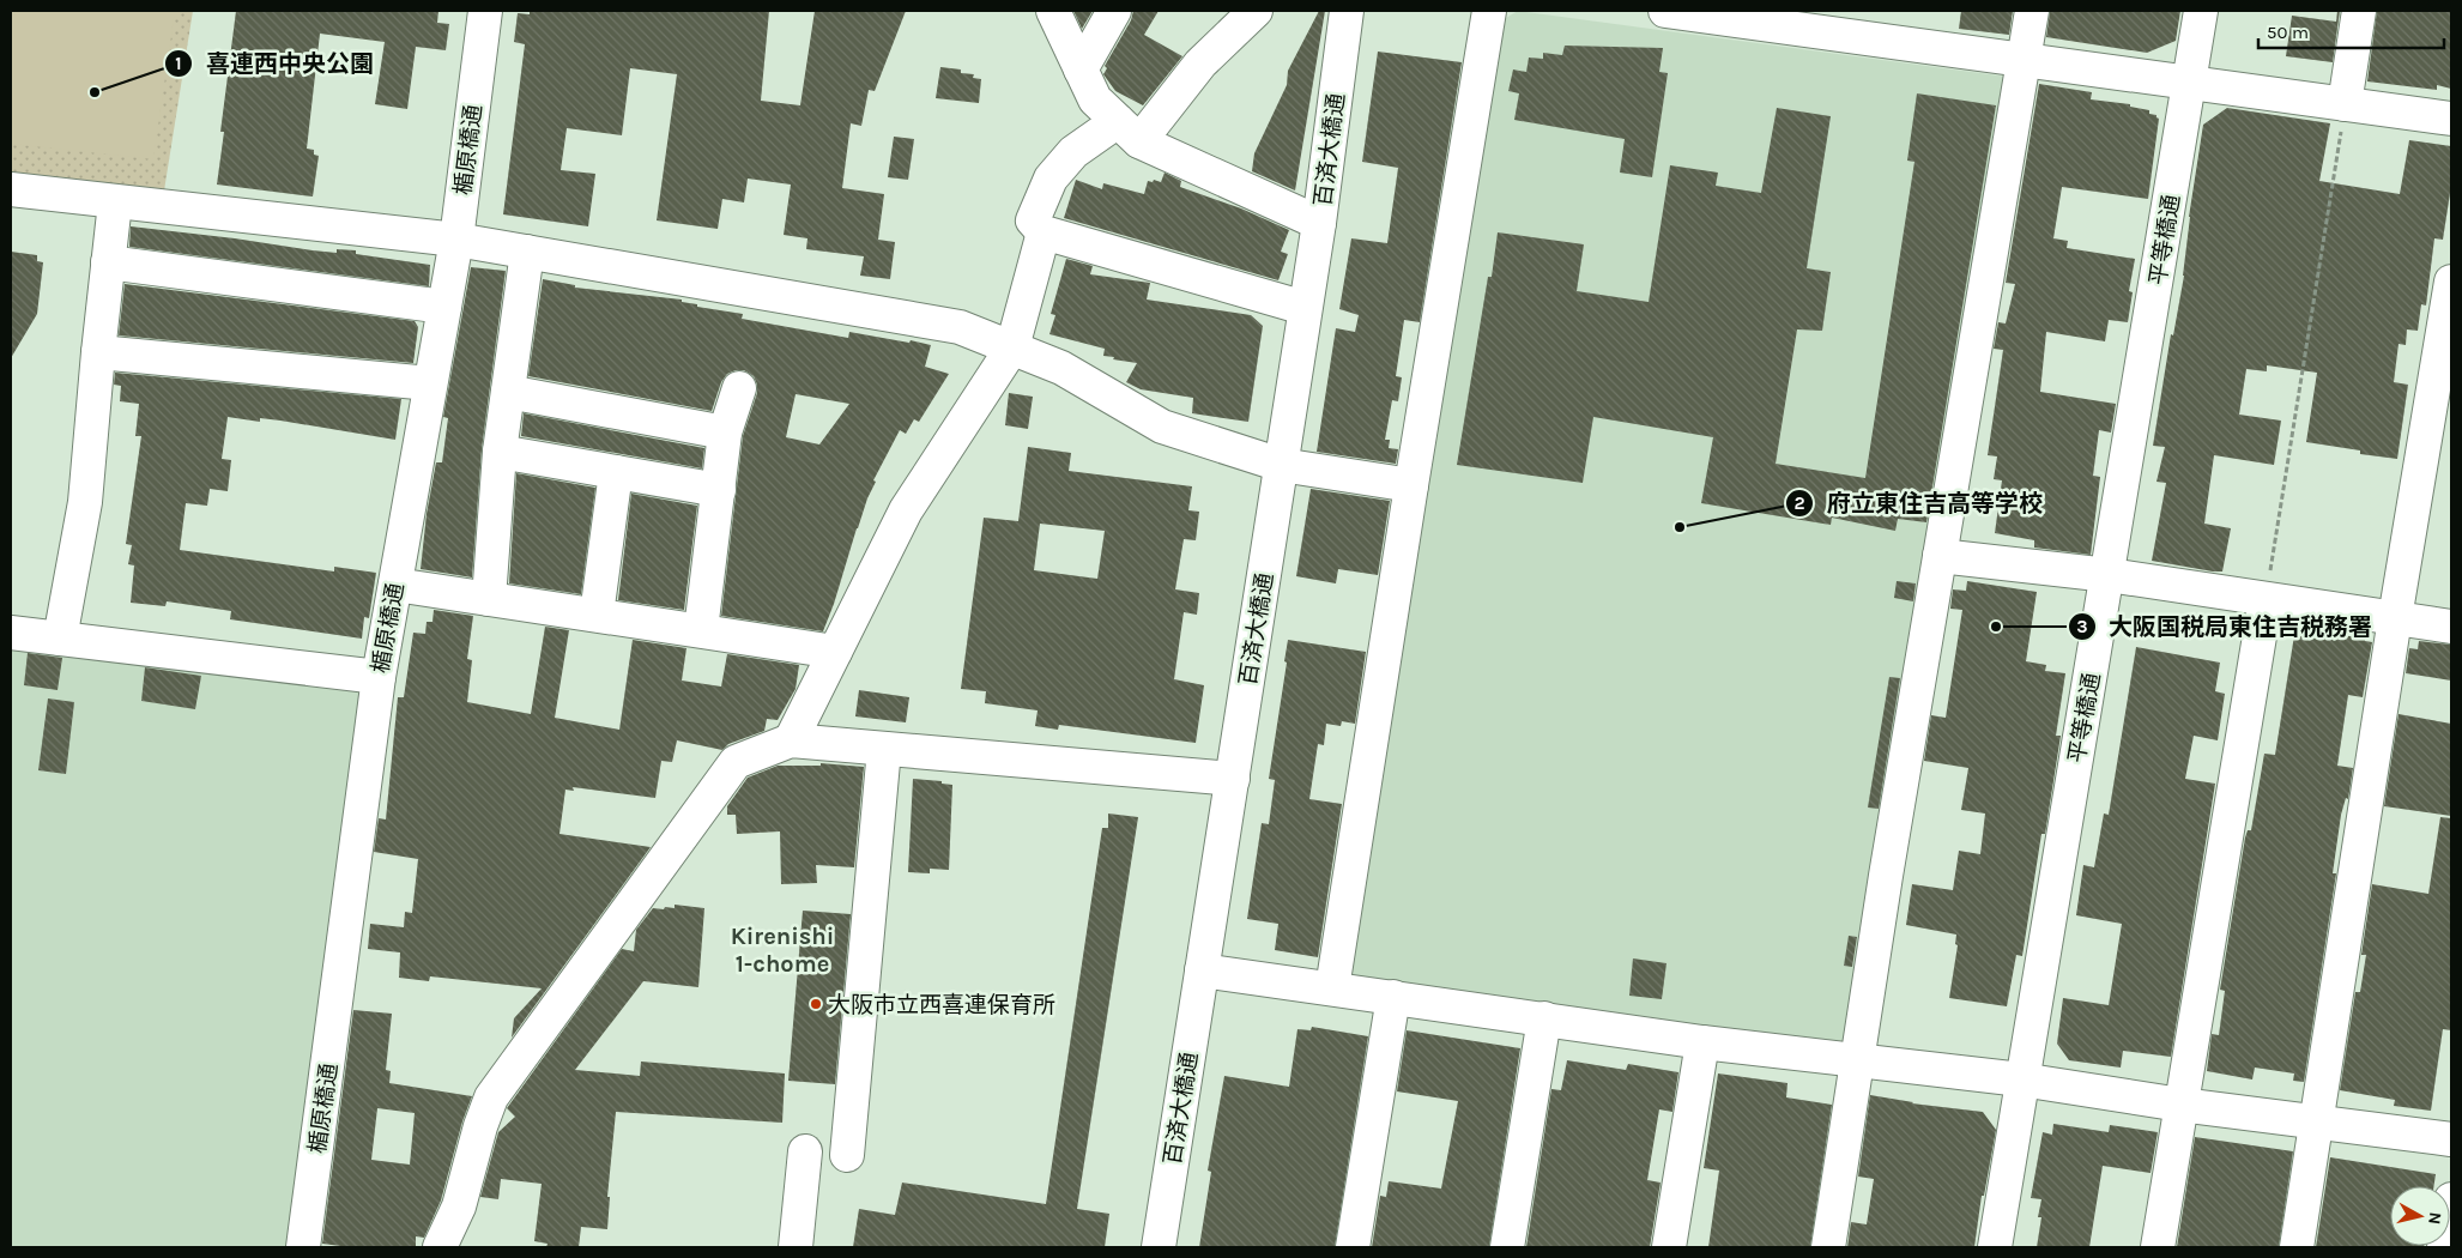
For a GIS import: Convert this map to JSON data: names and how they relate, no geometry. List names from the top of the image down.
{
  "streets": {
    "street": ["楯原橋通", "百済大橋通", "平等橋通"]
  },
  "districts": ["Kirenishi 1-chome"],
  "places": [
    "喜連西中央公園",
    "府立東住吉高等学校",
    "大阪国税局東住吉税務署",
    "大阪市立西喜連保育所"
  ],
  "scale_bar": "50 m",
  "north": "right"
}
